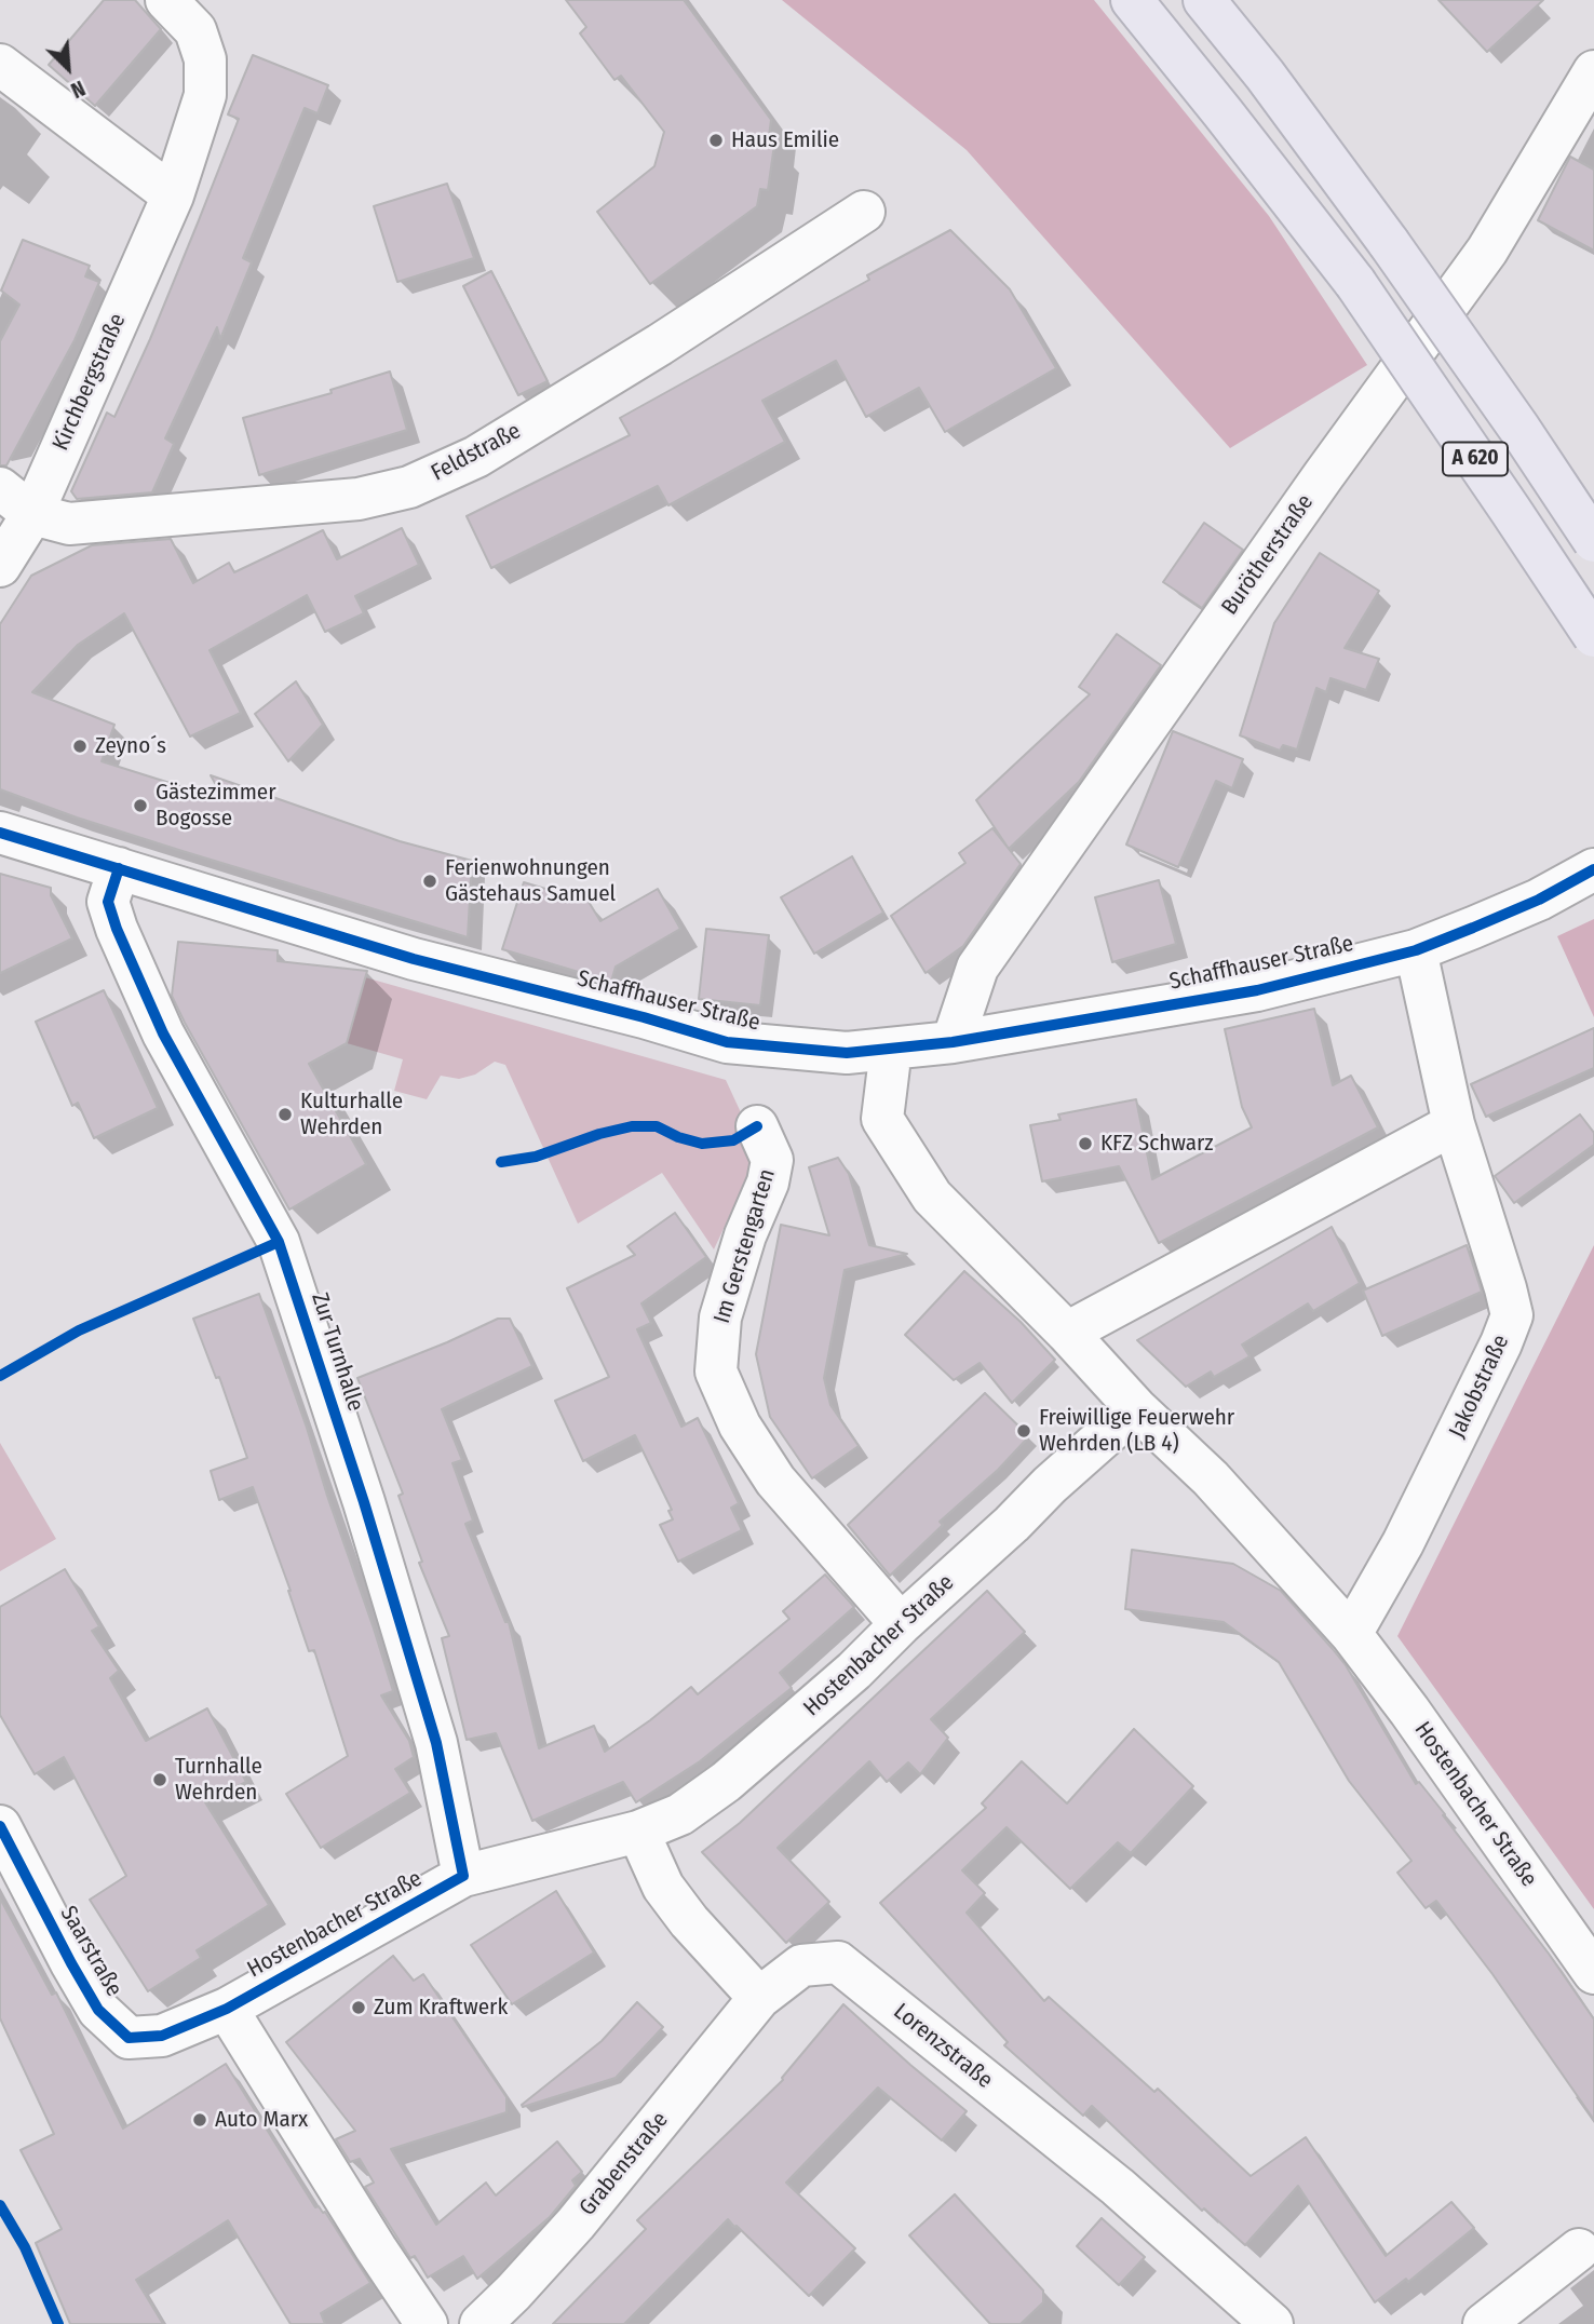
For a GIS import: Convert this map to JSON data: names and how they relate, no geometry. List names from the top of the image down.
{
  "streets": {
    "highway": ["A 620"],
    "street": [
      "Kirchbergstraße",
      "Feldstraße",
      "Burötherstraße",
      "Schaffhauser Straße",
      "Im Gerstengarten",
      "Zur Turnhalle",
      "Jakobstraße",
      "Hostenbacher Straße",
      "Saarstraße",
      "Lorenzstraße",
      "Grabenstraße"
    ]
  },
  "crossings": [
    ["Kirchbergstraße", "Feldstraße"],
    ["Burötherstraße", "Schaffhauser Straße"],
    ["Schaffhauser Straße", "Zur Turnhalle"],
    ["Schaffhauser Straße", "Jakobstraße"],
    ["Schaffhauser Straße", "Hostenbacher Straße"],
    ["Im Gerstengarten", "Hostenbacher Straße"],
    ["Zur Turnhalle", "Hostenbacher Straße"],
    ["Jakobstraße", "Hostenbacher Straße"],
    ["Hostenbacher Straße", "Saarstraße"],
    ["Lorenzstraße", "Grabenstraße"]
  ],
  "places": [
    "Haus Emilie",
    "Zeyno´s",
    "Gästezimmer Bogosse",
    "Ferienwohnungen Gästehaus Samuel",
    "Kulturhalle Wehrden",
    "KFZ Schwarz",
    "Freiwillige Feuerwehr Wehrden (LB 4)",
    "Turnhalle Wehrden",
    "Zum Kraftwerk",
    "Auto Marx"
  ],
  "north": "bottom right"
}
